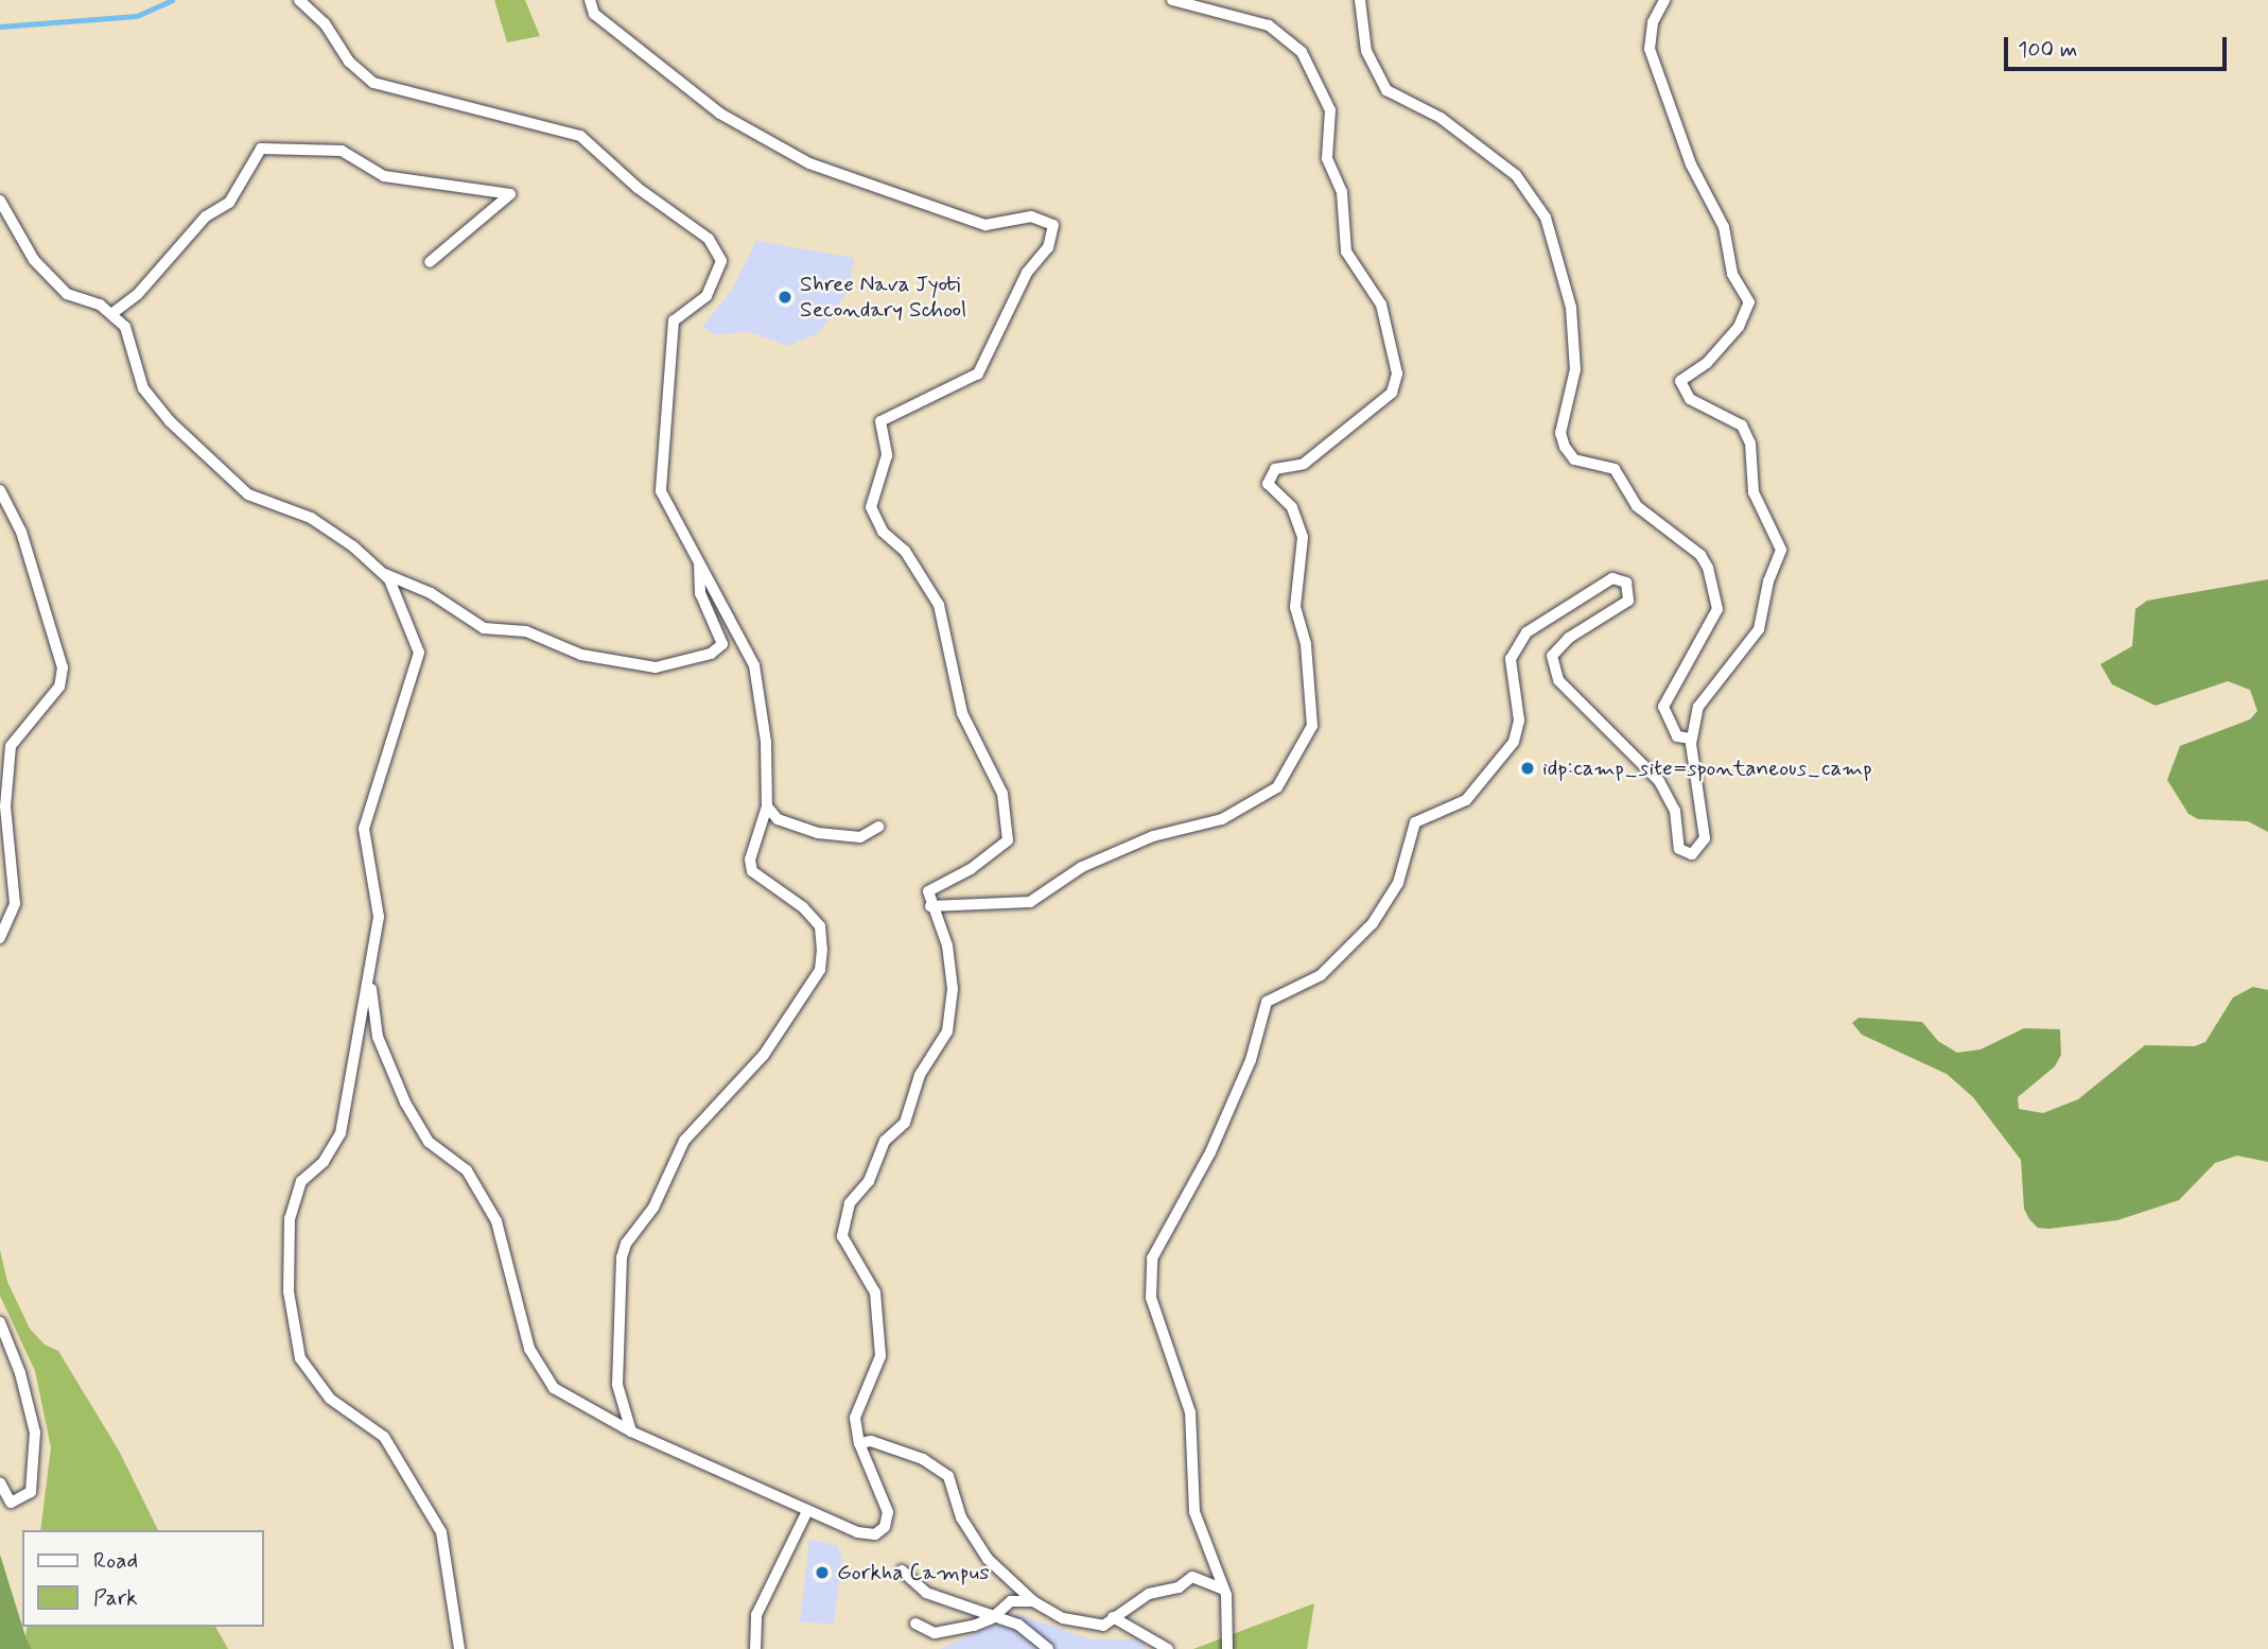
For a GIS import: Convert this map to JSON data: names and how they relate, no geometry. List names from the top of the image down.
{
  "places": ["Shree Nava Jyoti Secondary School", "idp:camp_site=spontaneous_camp", "Gorkha Campus"],
  "legend": ["Road", "Park"],
  "scale_bar": "100 m"
}
